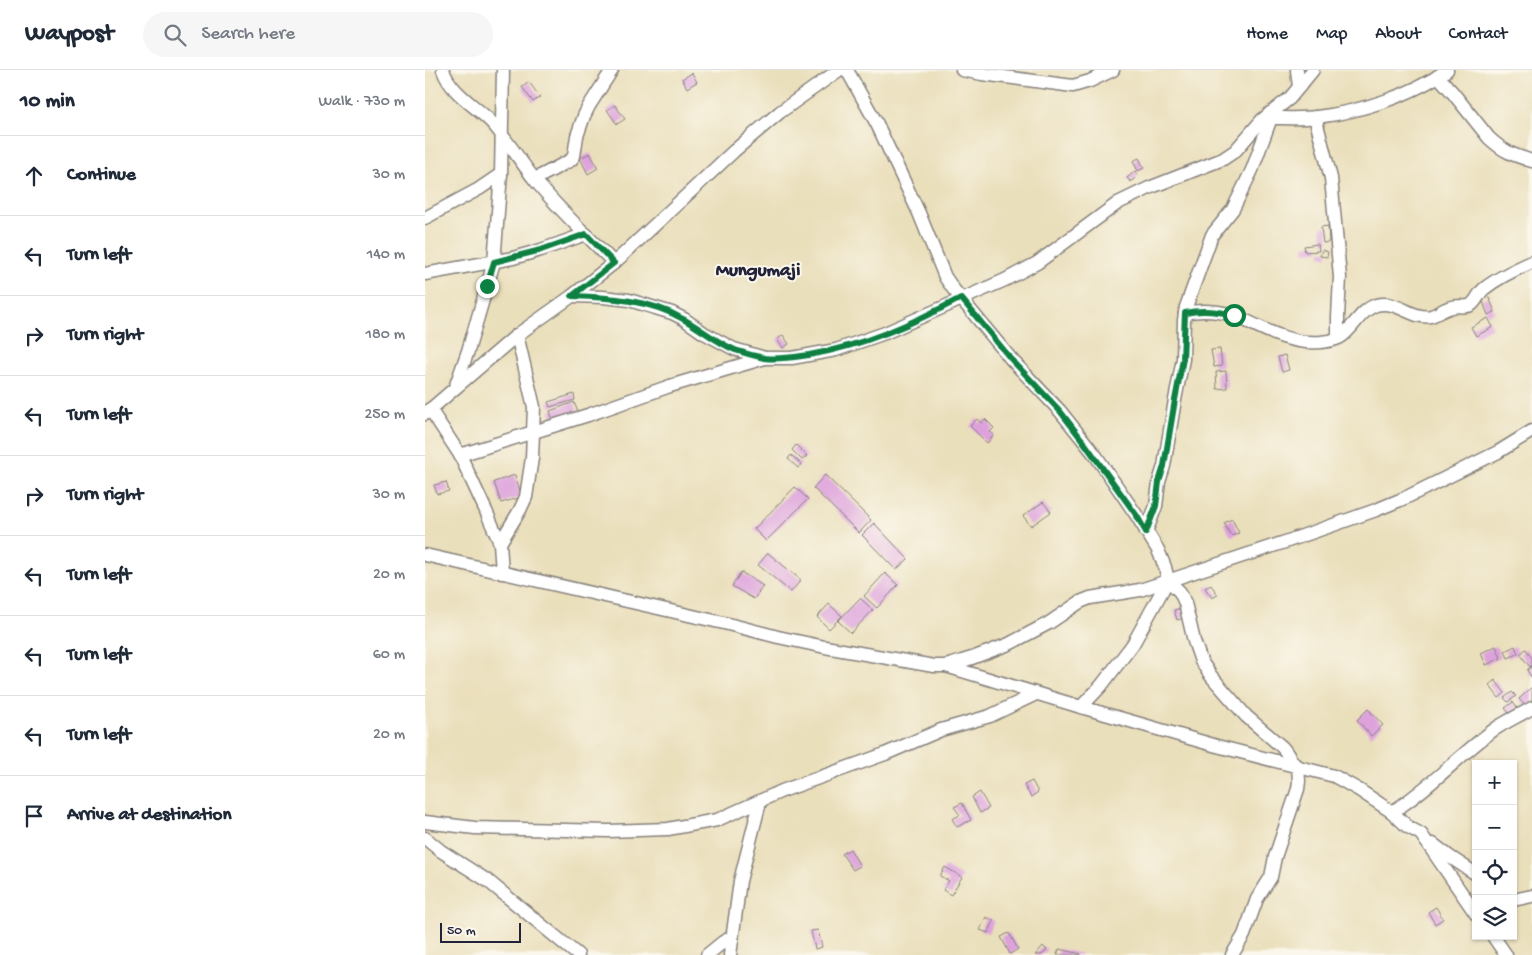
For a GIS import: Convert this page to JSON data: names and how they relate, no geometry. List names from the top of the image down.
{
  "districts": ["Mungumaji"],
  "scale_bar": "50 m",
  "page": {
    "header": "Waypost",
    "search": "Search here",
    "nav": [
      "Home",
      "Map",
      "About",
      "Contact"
    ],
    "heading": ["10 min", "Walk · 730 m"],
    "list": [
      ["Continue", "30 m"],
      ["Turn left", "140 m"],
      ["Turn right", "180 m"],
      ["Turn left", "250 m"],
      ["Turn right", "30 m"],
      ["Turn left", "20 m"],
      ["Turn left", "60 m"],
      ["Turn left", "20 m"],
      "Arrive at destination"
    ],
    "map_buttons": ["+", "−"],
    "scale": "50 m"
  }
}
